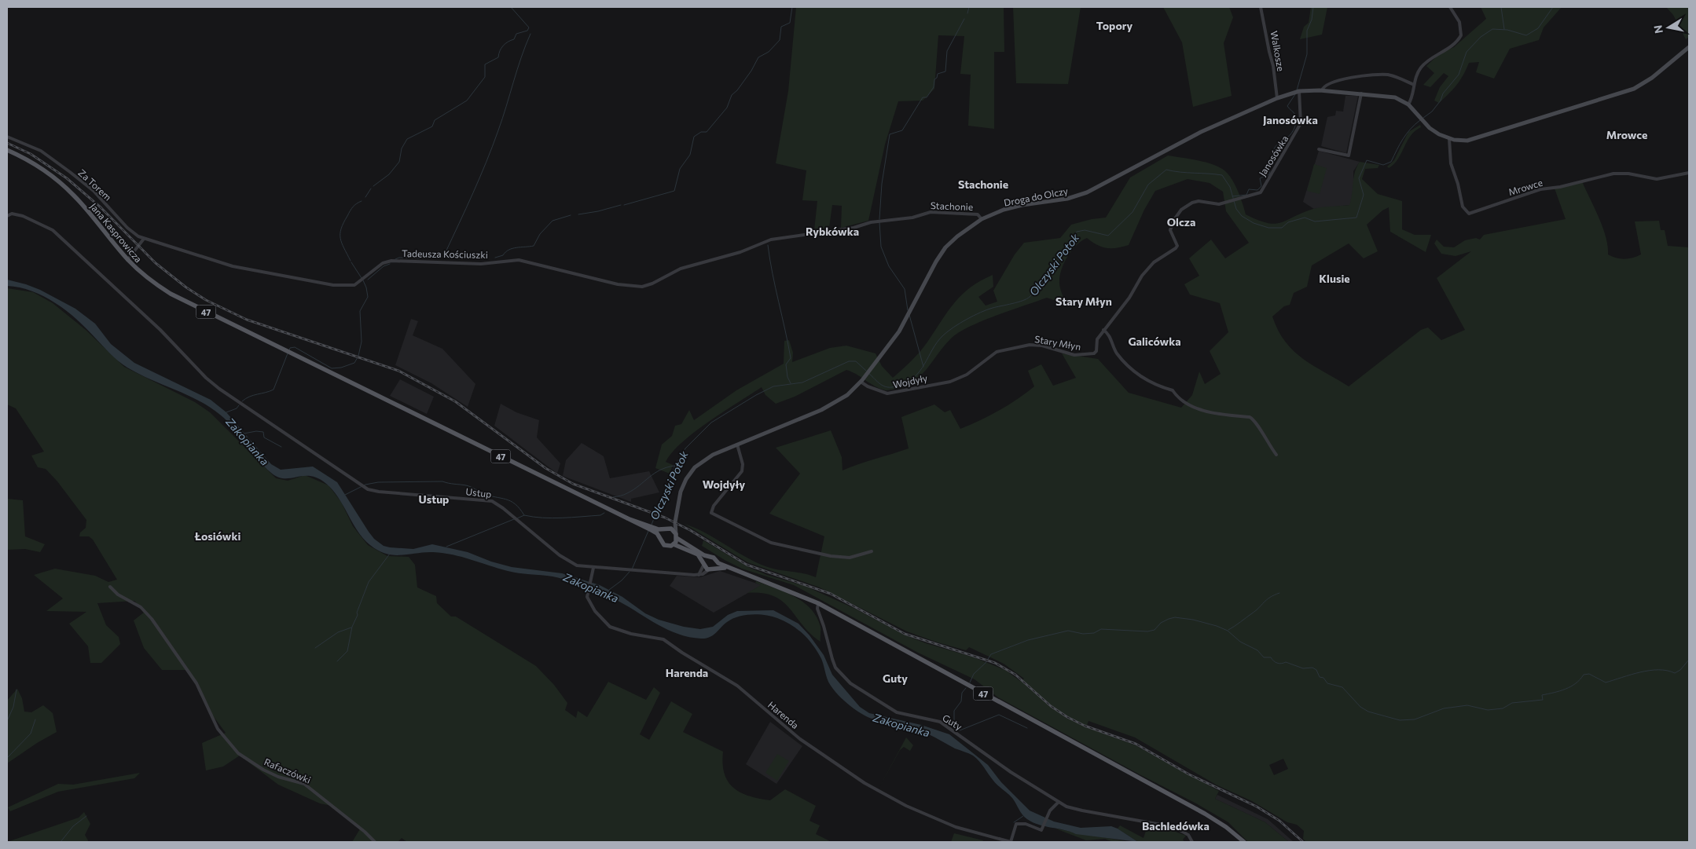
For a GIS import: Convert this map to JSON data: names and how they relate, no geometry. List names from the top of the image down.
{
  "streets": {
    "main road": ["Jana Kasprowicza", "47"],
    "street": [
      "Walkosze",
      "Janosówka",
      "Za Torem",
      "Mrowce",
      "Droga do Olczy",
      "Stachonie",
      "Tadeusza Kościuszki",
      "Stary Młyn",
      "Wojdyły",
      "Ustup",
      "Harenda",
      "Guty",
      "Rafaczówki"
    ]
  },
  "crossings": [
    ["Walkosze", "Droga do Olczy"],
    ["Janosówka", "Stary Młyn"],
    ["Za Torem", "Tadeusza Kościuszki"],
    ["Droga do Olczy", "Stachonie"],
    ["Droga do Olczy", "Wojdyły"],
    ["Stachonie", "Tadeusza Kościuszki"],
    ["Jana Kasprowicza", "47"],
    ["47", "Guty"],
    ["Stary Młyn", "Wojdyły"],
    ["Ustup", "Harenda"]
  ],
  "districts": [
    "Topory",
    "Janosówka",
    "Mrowce",
    "Stachonie",
    "Olcza",
    "Rybkówka",
    "Klusie",
    "Stary Młyn",
    "Galicówka",
    "Wojdyły",
    "Ustup",
    "Łosiówki",
    "Harenda",
    "Guty",
    "Bachledówka"
  ],
  "water": ["Olczyski Potok", "Zakopianka"],
  "north": "left"
}
